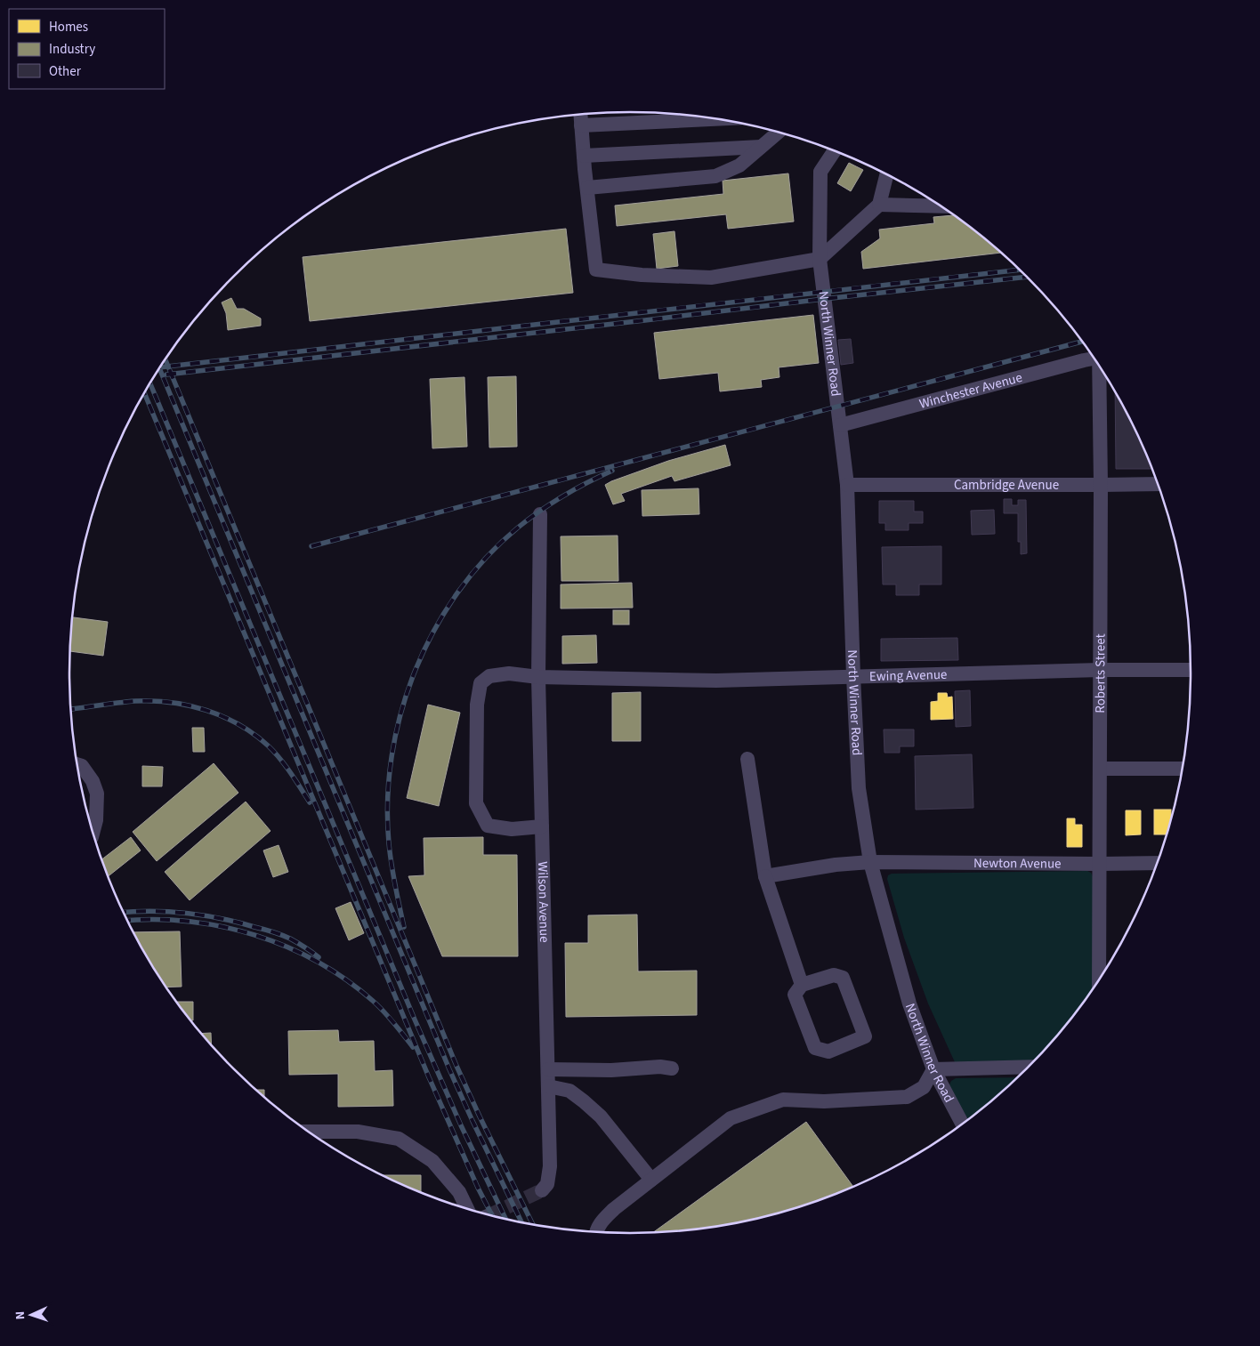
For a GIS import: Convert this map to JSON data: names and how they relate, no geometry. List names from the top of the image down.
{
  "streets": {
    "street": [
      "North Winner Road",
      "Winchester Avenue",
      "Cambridge Avenue",
      "Roberts Street",
      "Ewing Avenue",
      "Newton Avenue",
      "Wilson Avenue"
    ]
  },
  "crossings": [
    ["North Winner Road", "Winchester Avenue"],
    ["North Winner Road", "Cambridge Avenue"],
    ["North Winner Road", "Ewing Avenue"],
    ["North Winner Road", "Newton Avenue"],
    ["Cambridge Avenue", "Roberts Street"],
    ["Roberts Street", "Ewing Avenue"],
    ["Roberts Street", "Newton Avenue"],
    ["Ewing Avenue", "Wilson Avenue"]
  ],
  "legend": ["Homes", "Industry", "Other"],
  "north": "left"
}
